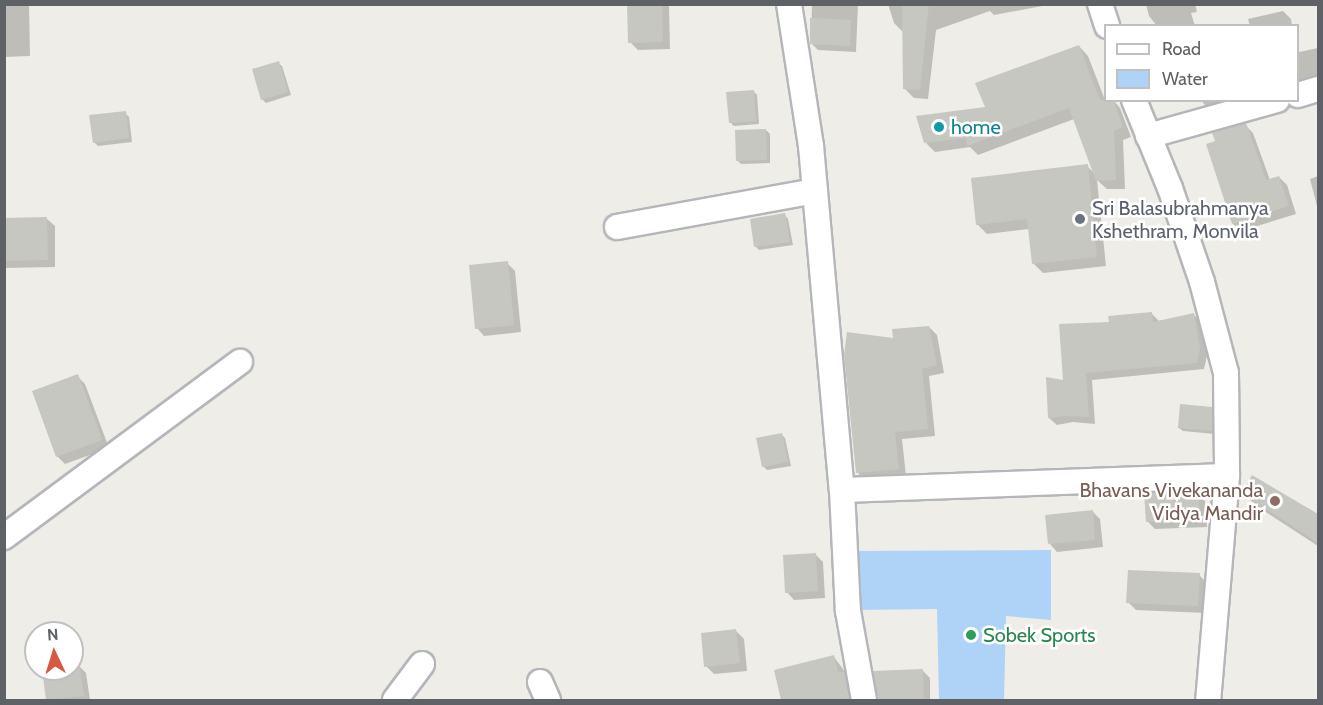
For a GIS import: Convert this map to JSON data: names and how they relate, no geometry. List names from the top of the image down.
{
  "places": [
    "home",
    "Sri Balasubrahmanya Kshethram, Monvila",
    "Bhavans Vivekananda Vidya Mandir",
    "Sobek Sports"
  ],
  "legend": ["Road", "Water"],
  "north": "top"
}
